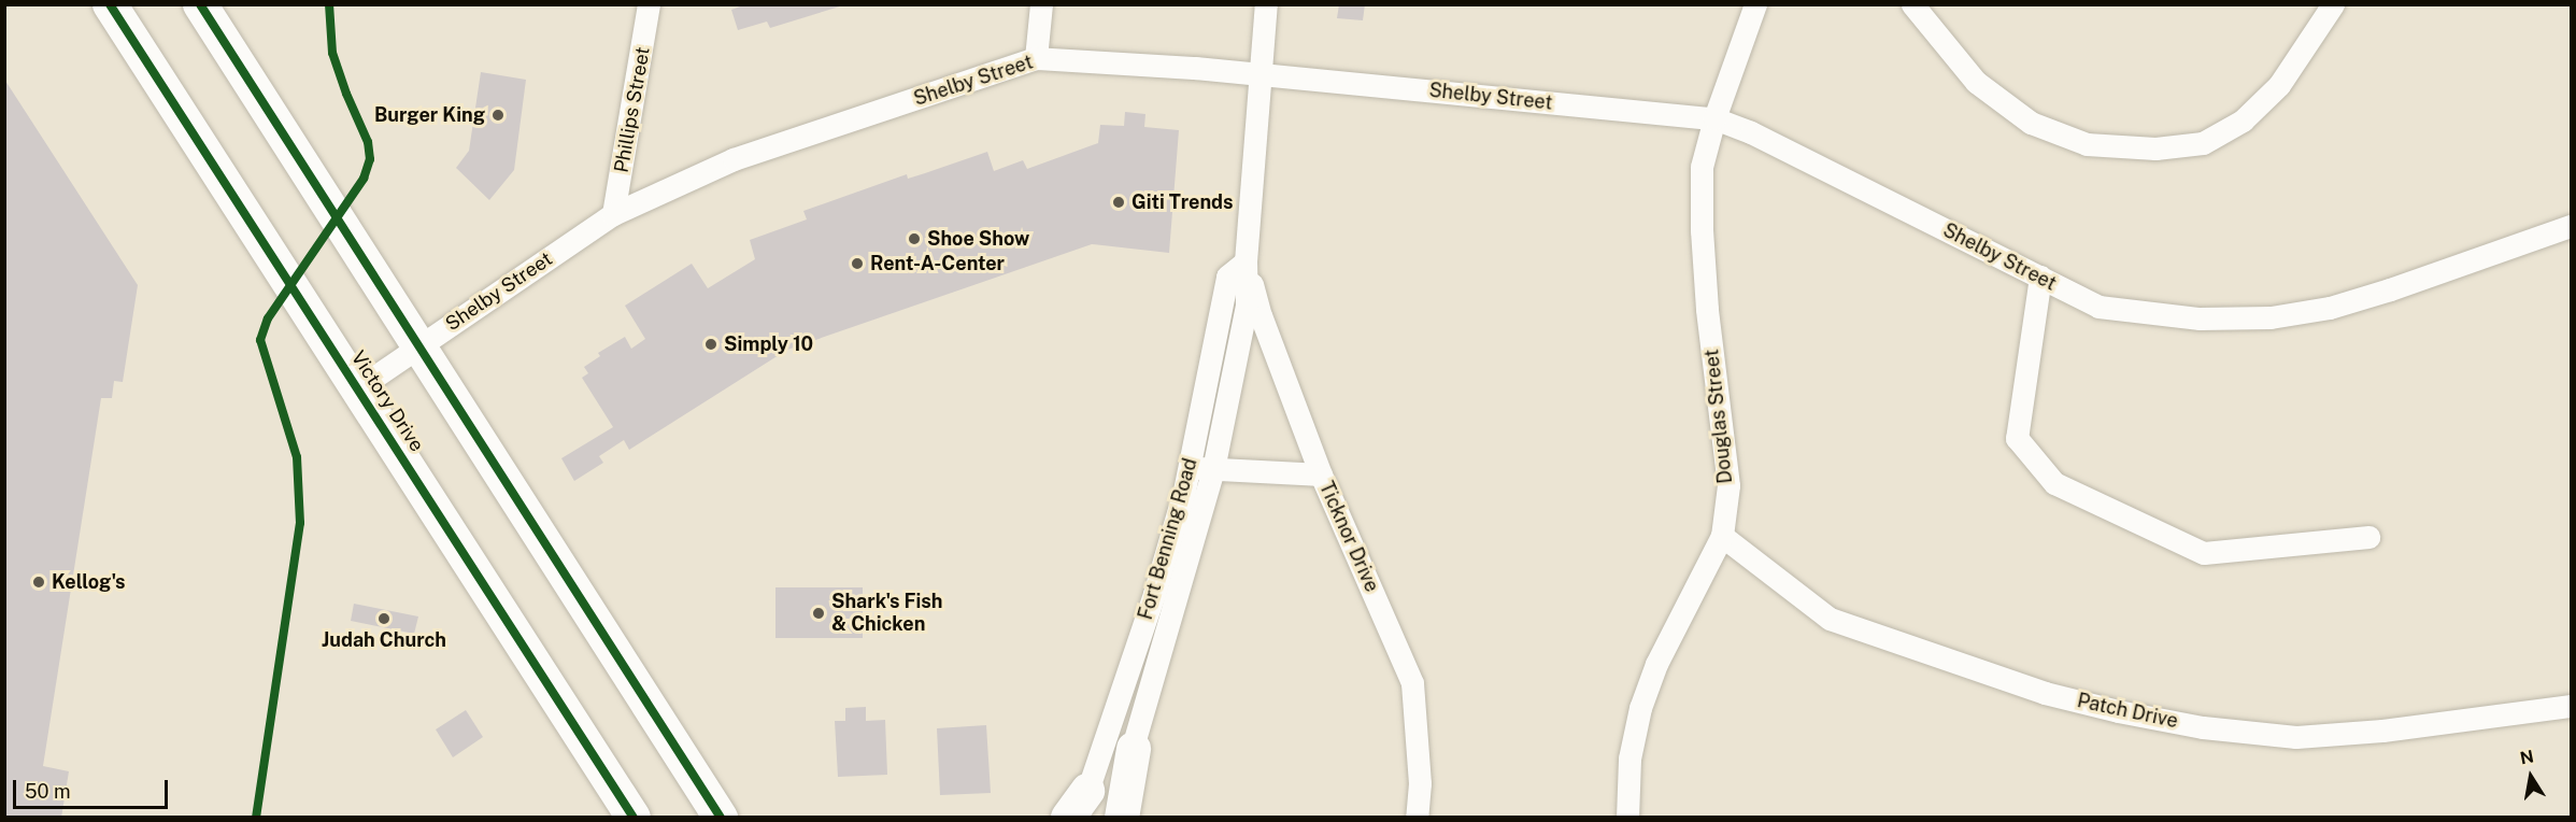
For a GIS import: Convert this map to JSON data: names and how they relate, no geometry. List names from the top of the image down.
{
  "streets": {
    "highway": ["Victory Drive"],
    "street": [
      "Shelby Street",
      "Phillips Street",
      "Douglas Street",
      "Ticknor Drive",
      "Fort Benning Road",
      "Patch Drive"
    ]
  },
  "crossings": [
    ["Shelby Street", "Phillips Street"],
    ["Shelby Street", "Victory Drive"],
    ["Shelby Street", "Douglas Street"],
    ["Shelby Street", "Fort Benning Road"],
    ["Douglas Street", "Patch Drive"],
    ["Ticknor Drive", "Fort Benning Road"]
  ],
  "places": [
    "Burger King",
    "Giti Trends",
    "Shoe Show",
    "Rent-A-Center",
    "Simply 10",
    "Kellog's",
    "Shark's Fish & Chicken",
    "Judah Church"
  ],
  "scale_bar": "50 m",
  "north": "top"
}
